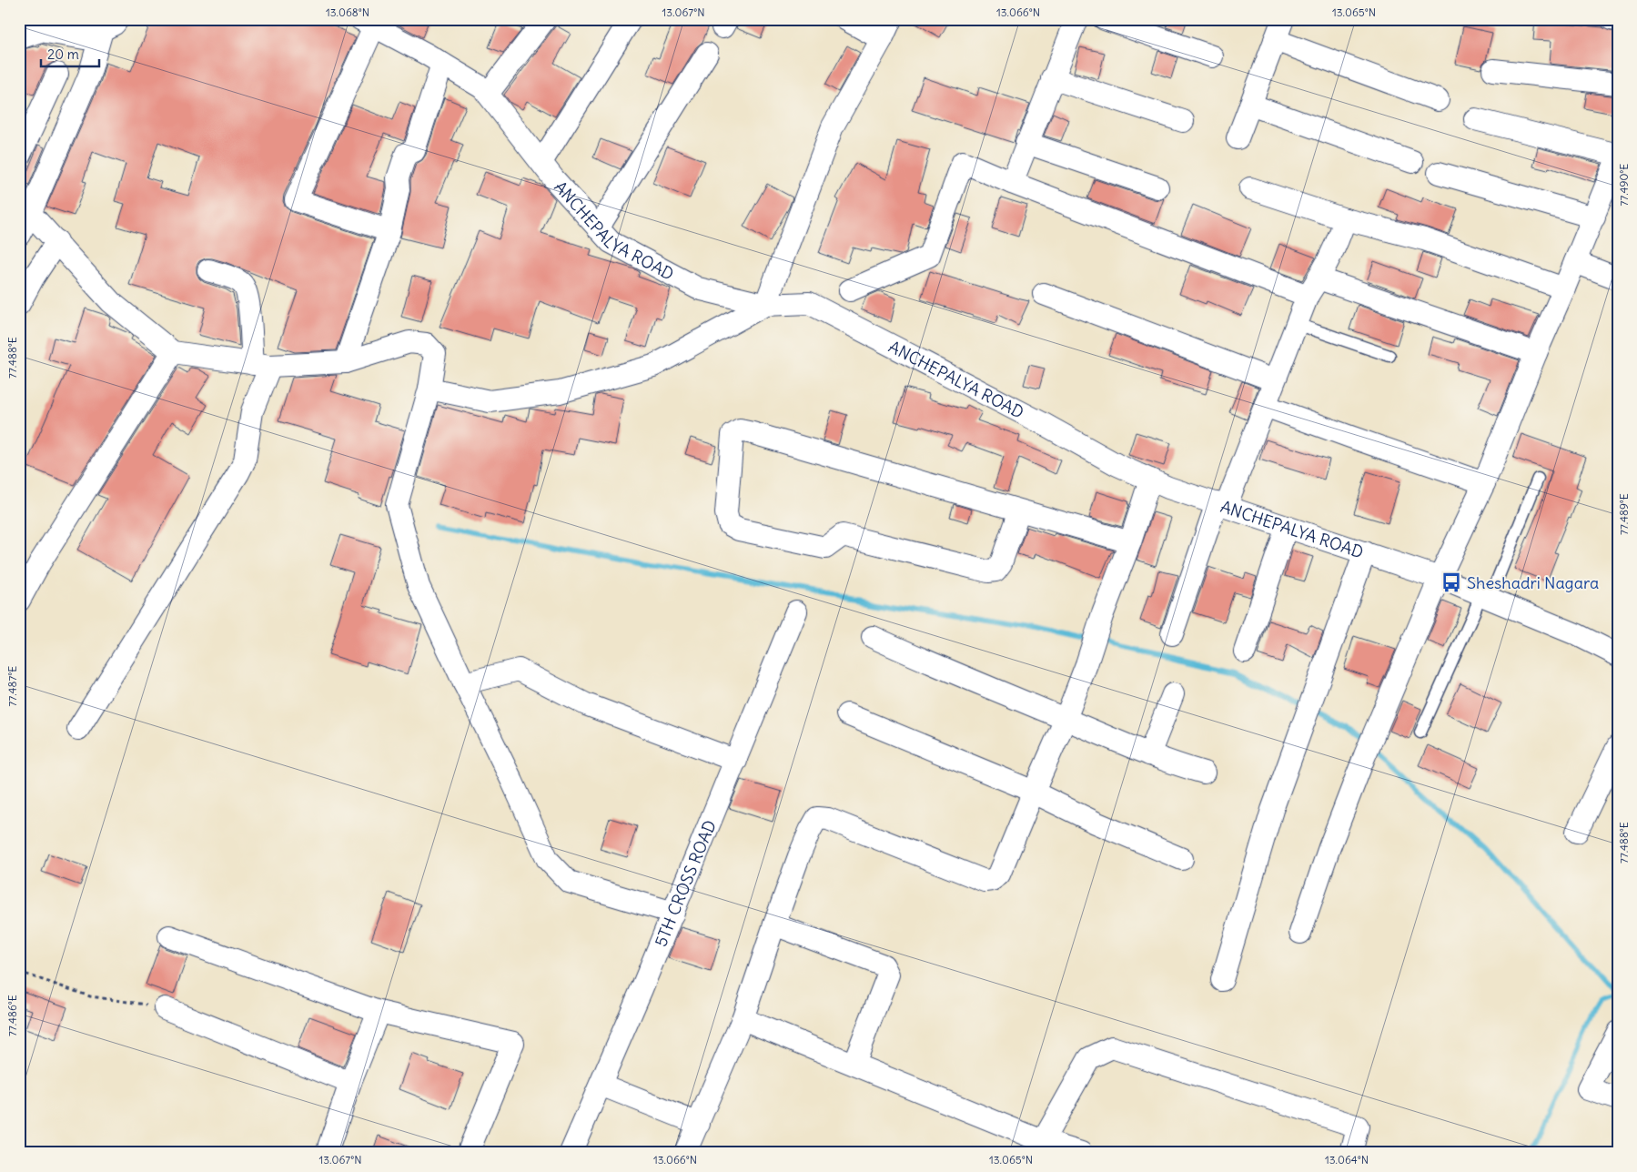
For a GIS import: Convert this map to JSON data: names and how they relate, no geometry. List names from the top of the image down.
{
  "streets": {
    "street": ["ANCHEPALYA ROAD", "5TH CROSS ROAD"]
  },
  "places": {
    "bus stop": ["Sheshadri Nagara"]
  },
  "scale_bar": "20 m",
  "coordinates": [
    "13.068°N",
    "13.067°N",
    "13.066°N",
    "13.065°N",
    "77.490°E",
    "77.488°E",
    "77.489°E",
    "77.487°E",
    "77.486°E",
    "13.064°N"
  ]
}
